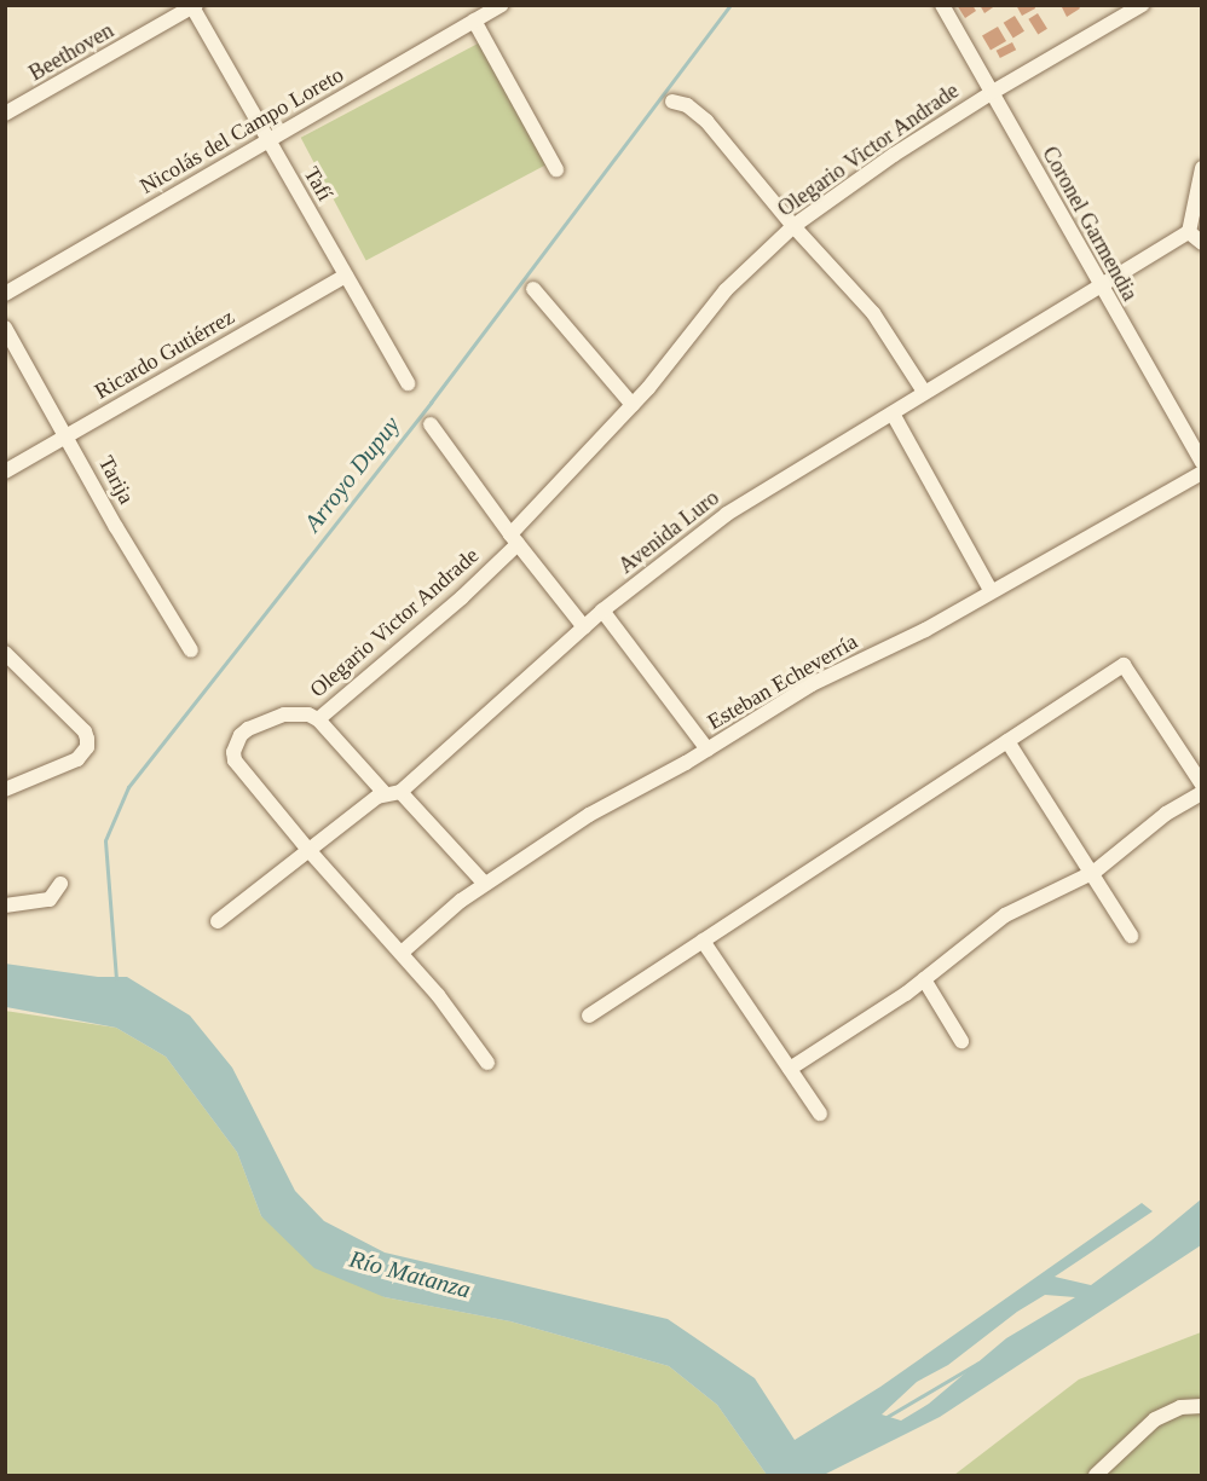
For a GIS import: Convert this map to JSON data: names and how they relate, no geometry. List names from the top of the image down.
{
  "streets": {
    "street": [
      "Beethoven",
      "Nicolás del Campo Loreto",
      "Olegario Victor Andrade",
      "Tafí",
      "Coronel Garmendia",
      "Ricardo Gutiérrez",
      "Tarija",
      "Avenida Luro",
      "Esteban Echeverría"
    ]
  },
  "crossings": [
    ["Beethoven", "Tafí"],
    ["Nicolás del Campo Loreto", "Tafí"],
    ["Olegario Victor Andrade", "Coronel Garmendia"],
    ["Tafí", "Ricardo Gutiérrez"],
    ["Coronel Garmendia", "Avenida Luro"],
    ["Ricardo Gutiérrez", "Tarija"]
  ],
  "water": ["Arroyo Dupuy", "Río Matanza"]
}
